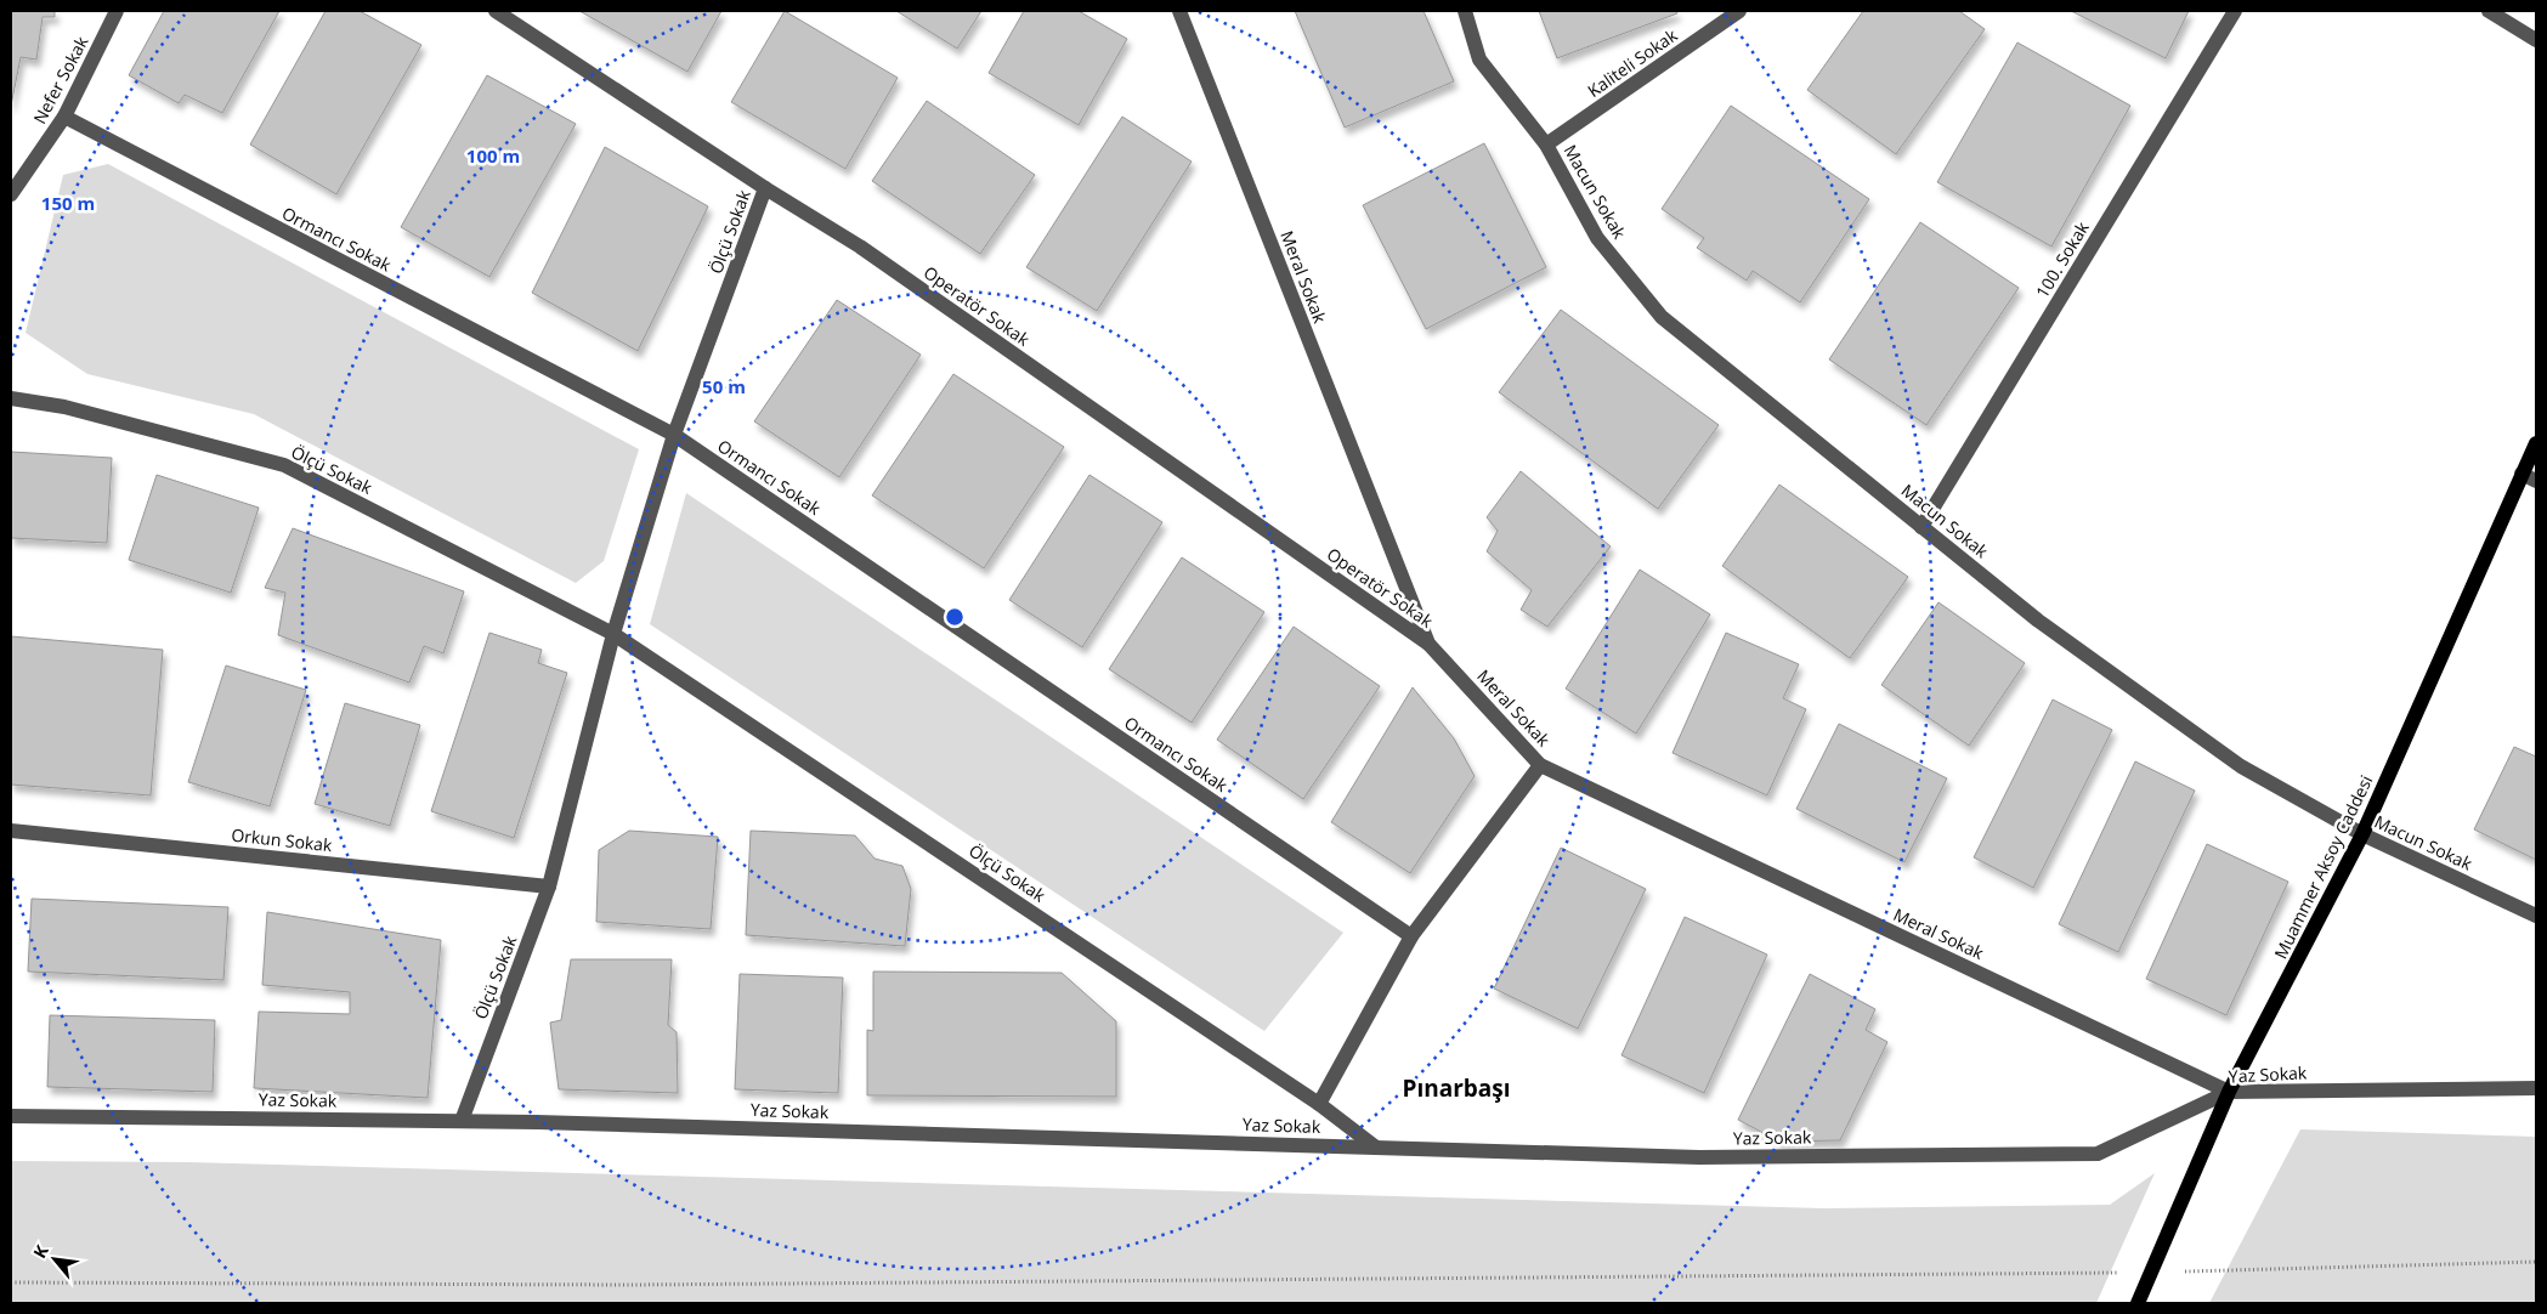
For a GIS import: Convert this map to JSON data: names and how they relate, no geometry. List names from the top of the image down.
{
  "streets": {
    "main road": ["Muammer Aksoy Caddesi"],
    "street": [
      "Kaliteli Sokak",
      "Nefer Sokak",
      "Macun Sokak",
      "Ölçü Sokak",
      "Ormancı Sokak",
      "100. Sokak",
      "Meral Sokak",
      "Operatör Sokak",
      "Orkun Sokak",
      "Yaz Sokak"
    ]
  },
  "crossings": [
    ["Kaliteli Sokak", "Macun Sokak"],
    ["Nefer Sokak", "Ormancı Sokak"],
    ["Macun Sokak", "100. Sokak"],
    ["Macun Sokak", "Muammer Aksoy Caddesi"],
    ["Ölçü Sokak", "Ormancı Sokak"],
    ["Ölçü Sokak", "Operatör Sokak"],
    ["Ölçü Sokak", "Orkun Sokak"],
    ["Ölçü Sokak", "Yaz Sokak"],
    ["Meral Sokak", "Operatör Sokak"],
    ["Meral Sokak", "Muammer Aksoy Caddesi"],
    ["Meral Sokak", "Yaz Sokak"],
    ["Muammer Aksoy Caddesi", "Yaz Sokak"]
  ],
  "districts": ["Pınarbaşı"],
  "north": "top left",
  "rings": ["100 m", "150 m", "50 m"]
}
